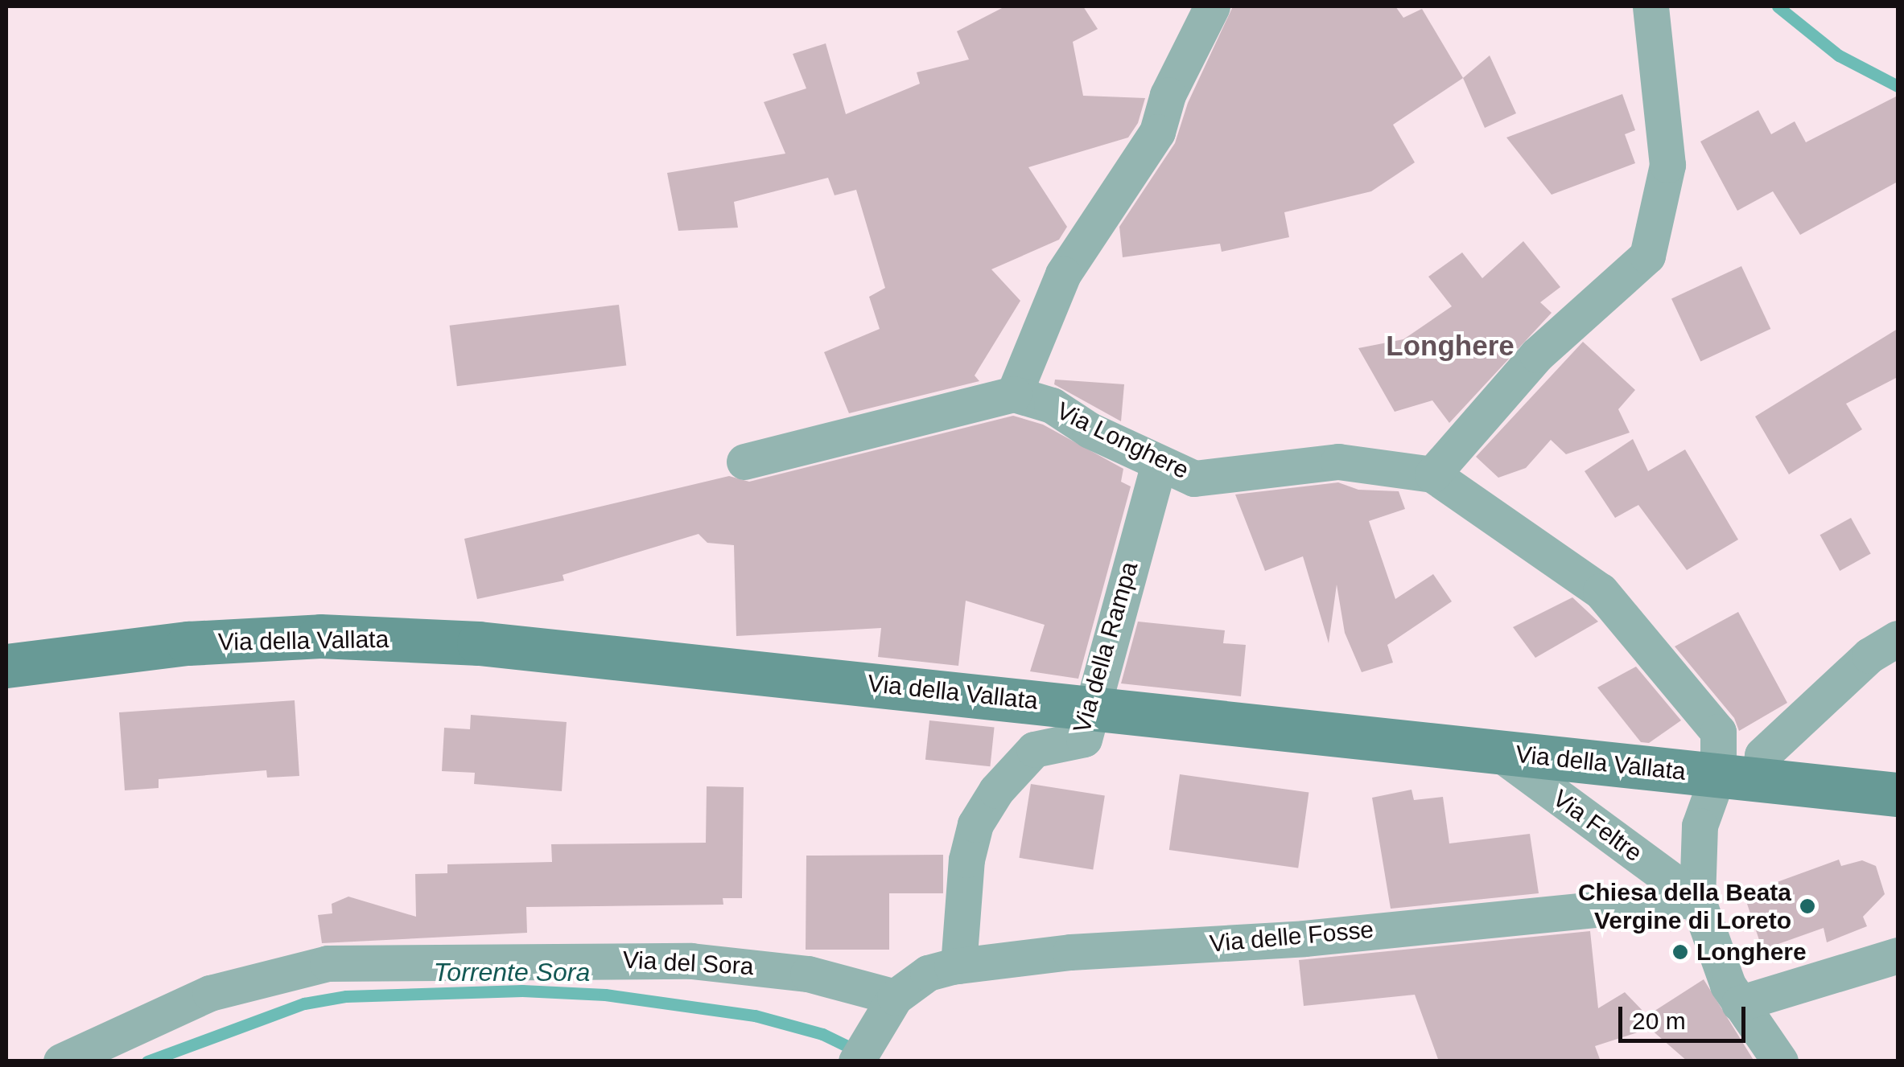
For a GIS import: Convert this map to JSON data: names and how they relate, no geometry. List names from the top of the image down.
{
  "streets": {
    "main road": ["Via della Vallata"],
    "street": [
      "Via Longhere",
      "Via della Rampa",
      "Via Feltre",
      "Via delle Fosse",
      "Via del Sora"
    ]
  },
  "crossings": [
    ["Via Longhere", "Via della Vallata"],
    ["Via Longhere", "Via della Rampa"],
    ["Via della Vallata", "Via della Rampa"],
    ["Via della Vallata", "Via Feltre"],
    ["Via della Rampa", "Via delle Fosse"],
    ["Via Feltre", "Via delle Fosse"],
    ["Via delle Fosse", "Via del Sora"]
  ],
  "districts": ["Longhere"],
  "water": ["Torrente Sora"],
  "places": ["Chiesa della Beata Vergine di Loreto", "Longhere"],
  "scale_bar": "20 m"
}
